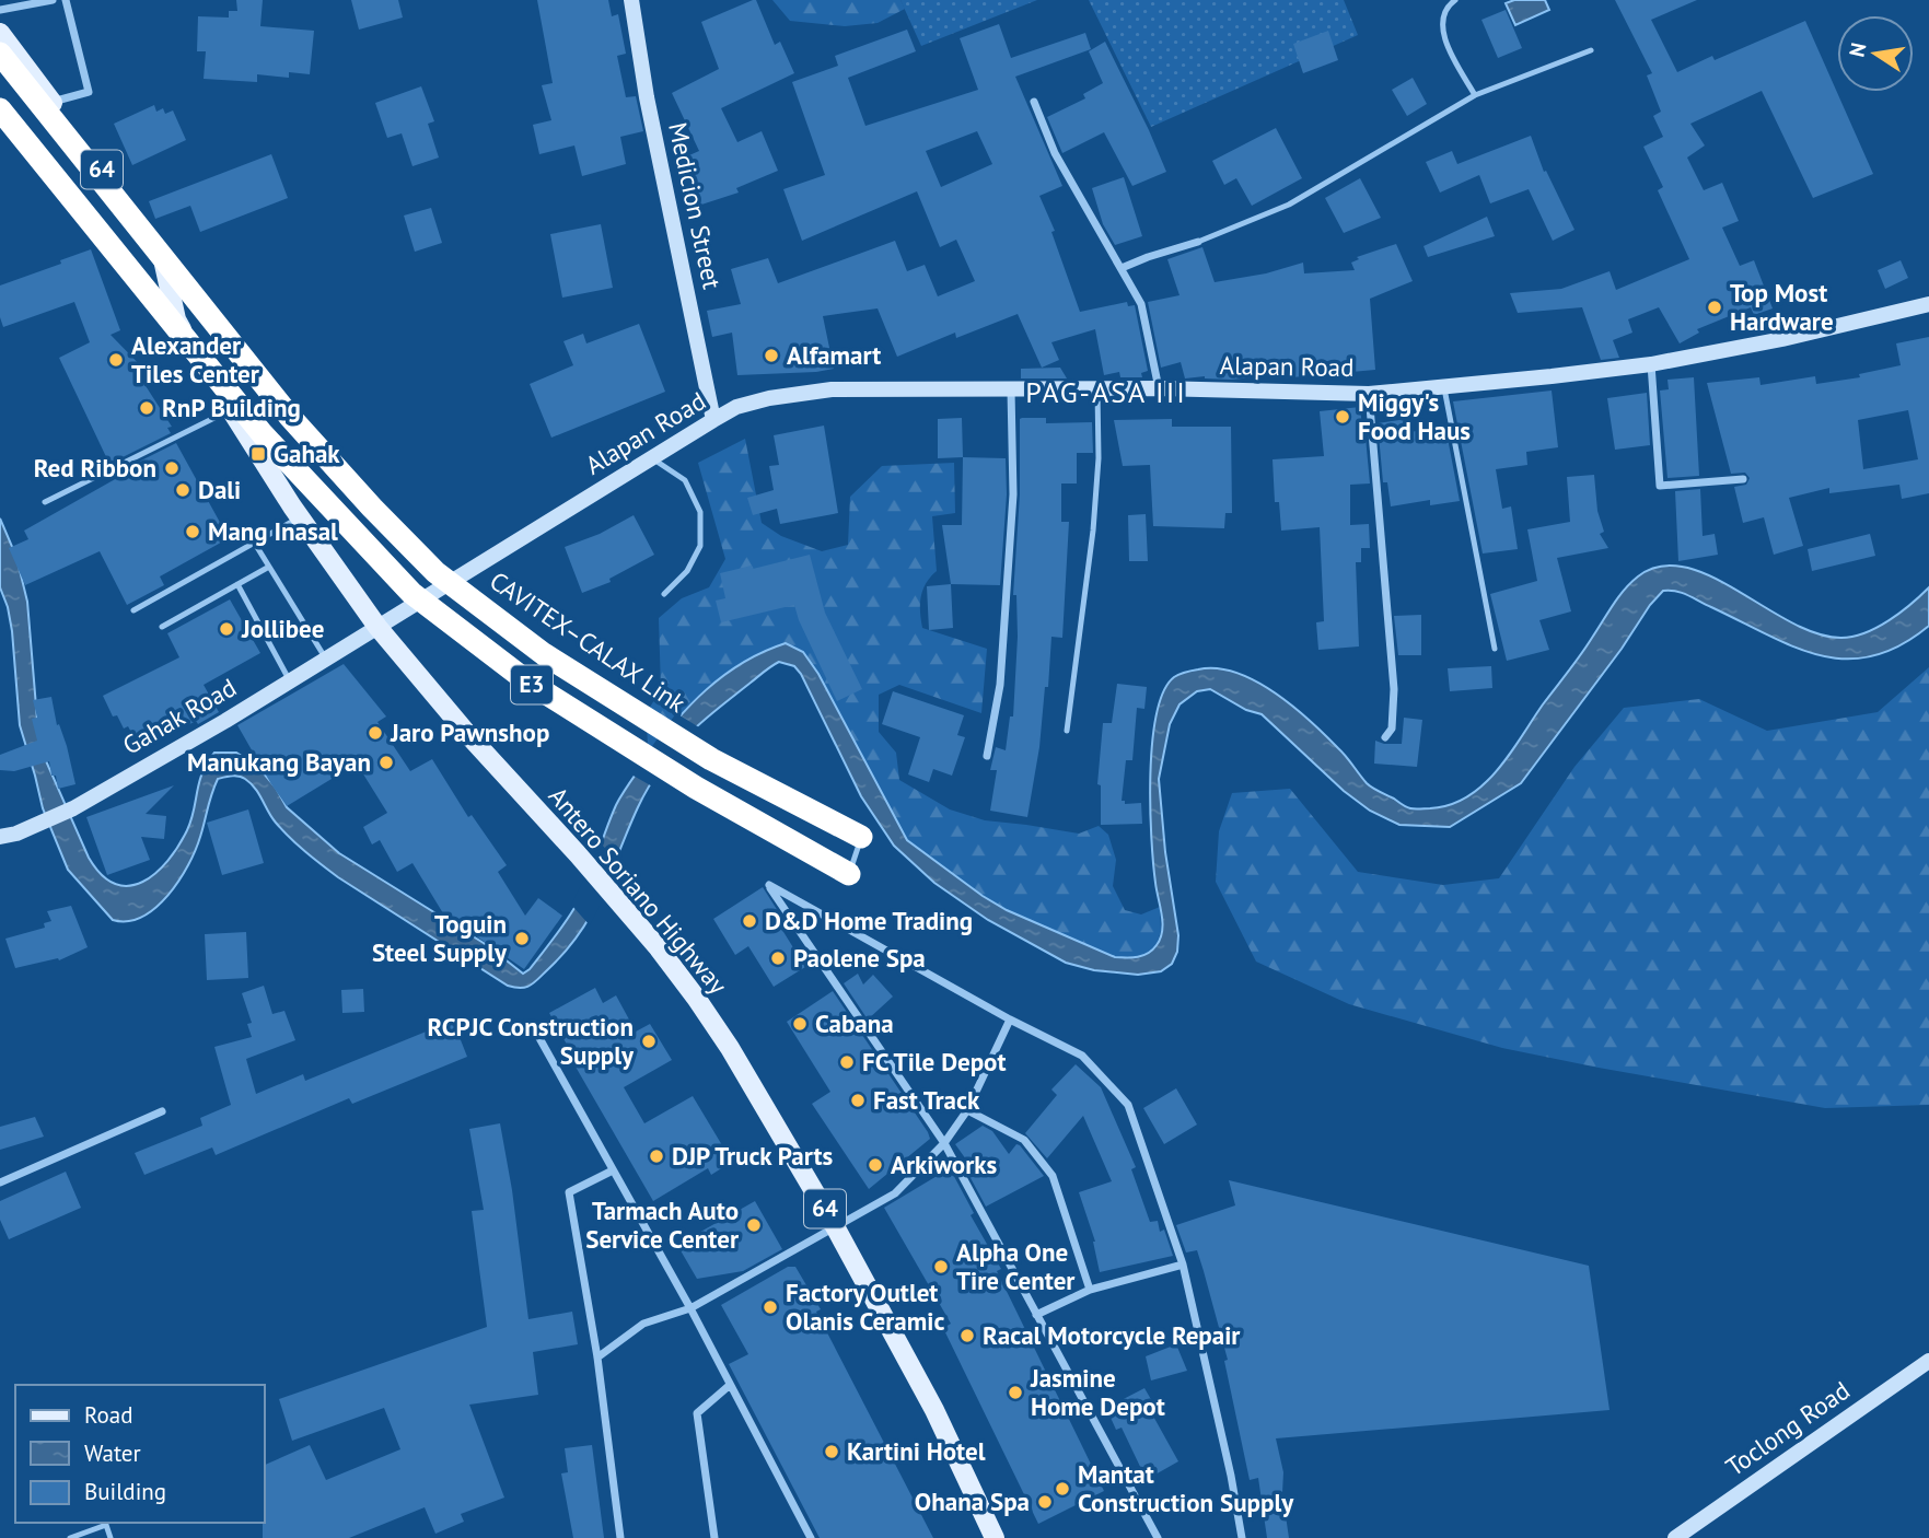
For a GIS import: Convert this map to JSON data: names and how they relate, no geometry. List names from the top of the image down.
{
  "streets": {
    "highway": ["CAVITEX–CALAX Link", "E3"],
    "main road": ["64", "Antero Soriano Highway"],
    "street": [
      "Medicion Street",
      "Alapan Road",
      "Gahak Road",
      "Toclong Road"
    ]
  },
  "crossings": [
    ["Medicion Street", "Alapan Road"],
    ["Alapan Road", "Gahak Road"],
    ["Alapan Road", "Antero Soriano Highway"],
    ["E3", "Antero Soriano Highway"],
    ["Gahak Road", "Antero Soriano Highway"]
  ],
  "districts": ["PAG-ASA III"],
  "places": {
    "other": [
      "Top Most Hardware",
      "Alfamart",
      "Alexander Tiles Center",
      "RnP Building",
      "Miggy's Food Haus",
      "Red Ribbon",
      "Dali",
      "Mang Inasal",
      "Jollibee",
      "Jaro Pawnshop",
      "Manukang Bayan",
      "D&D Home Trading",
      "Toguin Steel Supply",
      "Paolene Spa",
      "Cabana",
      "RCPJC Construction Supply",
      "FC Tile Depot",
      "Fast Track",
      "DJP Truck Parts",
      "Arkiworks",
      "Tarmach Auto Service Center",
      "Alpha One Tire Center",
      "Factory Outlet Olanis Ceramic",
      "Racal Motorcycle Repair",
      "Jasmine Home Depot",
      "Kartini Hotel",
      "Mantat Construction Supply",
      "Ohana Spa"
    ],
    "transit": ["Gahak"]
  },
  "legend": ["Road", "Water", "Building"],
  "north": "left"
}
